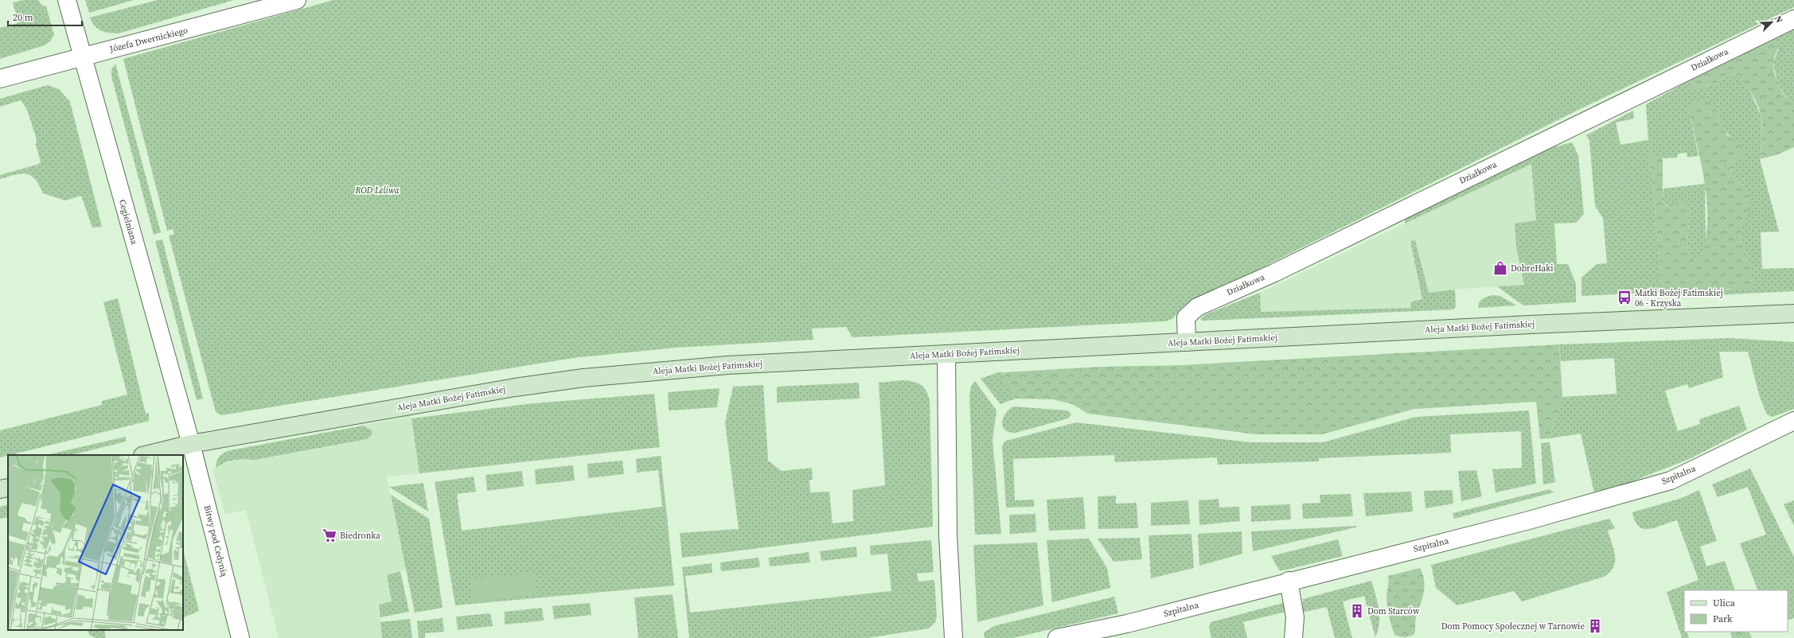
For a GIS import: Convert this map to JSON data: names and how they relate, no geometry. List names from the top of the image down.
{
  "streets": {
    "street": [
      "Józefa Dwernickiego",
      "Działkowa",
      "Cegielniana",
      "Aleja Matki Bożej Fatimskiej",
      "Szpitalna",
      "Bitwy pod Cedynią"
    ]
  },
  "crossings": [
    ["Józefa Dwernickiego", "Cegielniana"],
    ["Działkowa", "Aleja Matki Bożej Fatimskiej"],
    ["Cegielniana", "Aleja Matki Bożej Fatimskiej"],
    ["Cegielniana", "Bitwy pod Cedynią"],
    ["Aleja Matki Bożej Fatimskiej", "Bitwy pod Cedynią"]
  ],
  "parks": ["ROD Leliwa"],
  "places": {
    "shop": ["DobreHaki"],
    "bus stop": ["Matki Bożej Fatimskiej 06 - Krzyska"],
    "supermarket": ["Biedronka"],
    "building": ["Dom Starców", "Dom Pomocy Społecznej w Tarnowie"]
  },
  "legend": ["Ulica", "Park"],
  "scale_bar": "20 m",
  "north": "top right"
}
